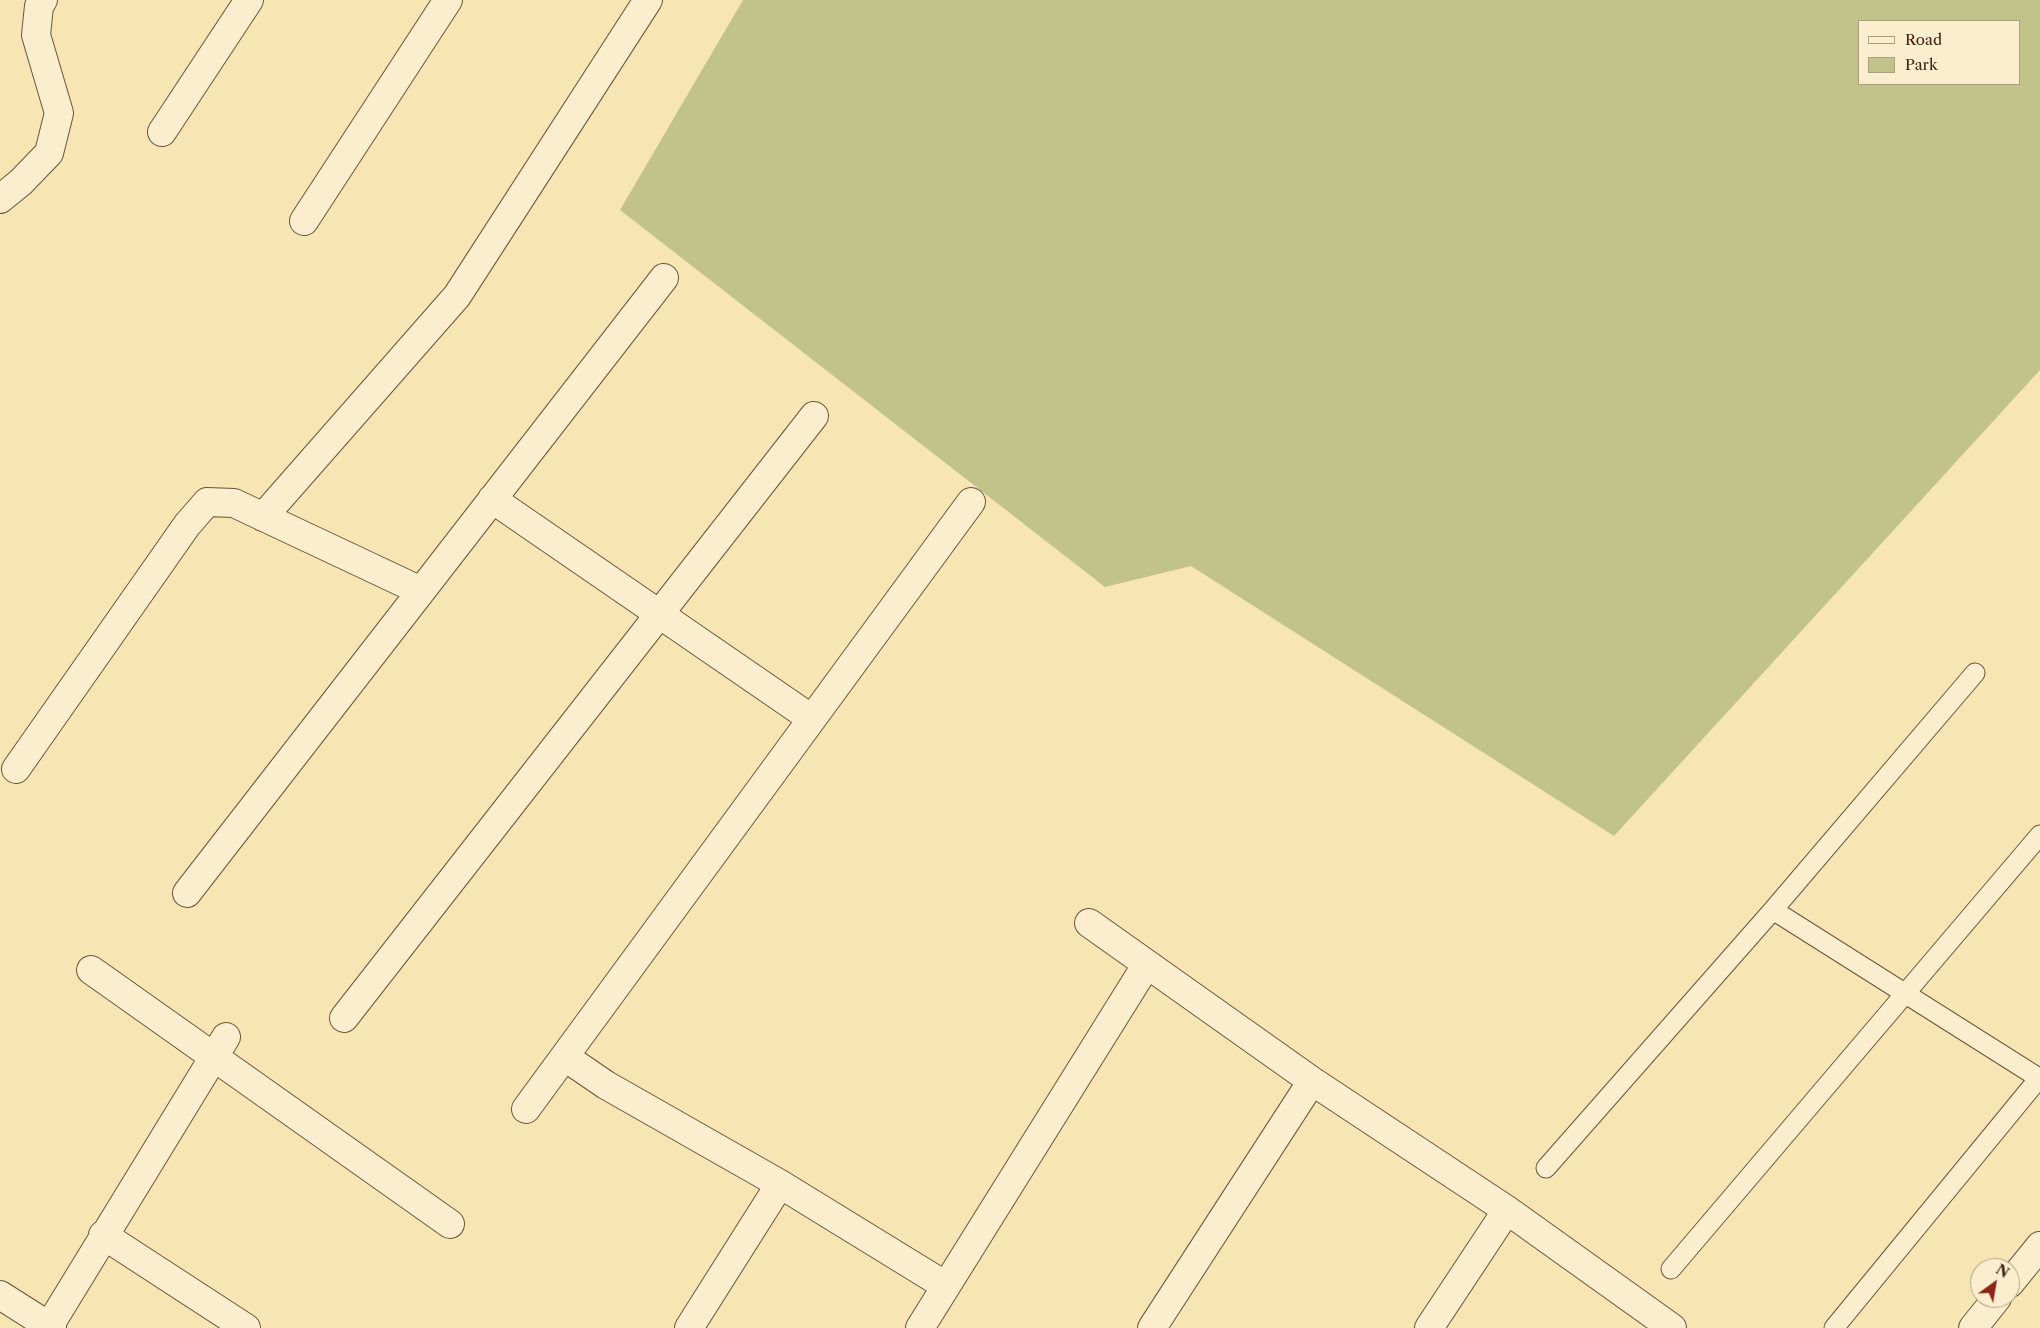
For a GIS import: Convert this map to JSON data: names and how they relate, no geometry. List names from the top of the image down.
{
  "legend": ["Road", "Park"],
  "north": "top right"
}
